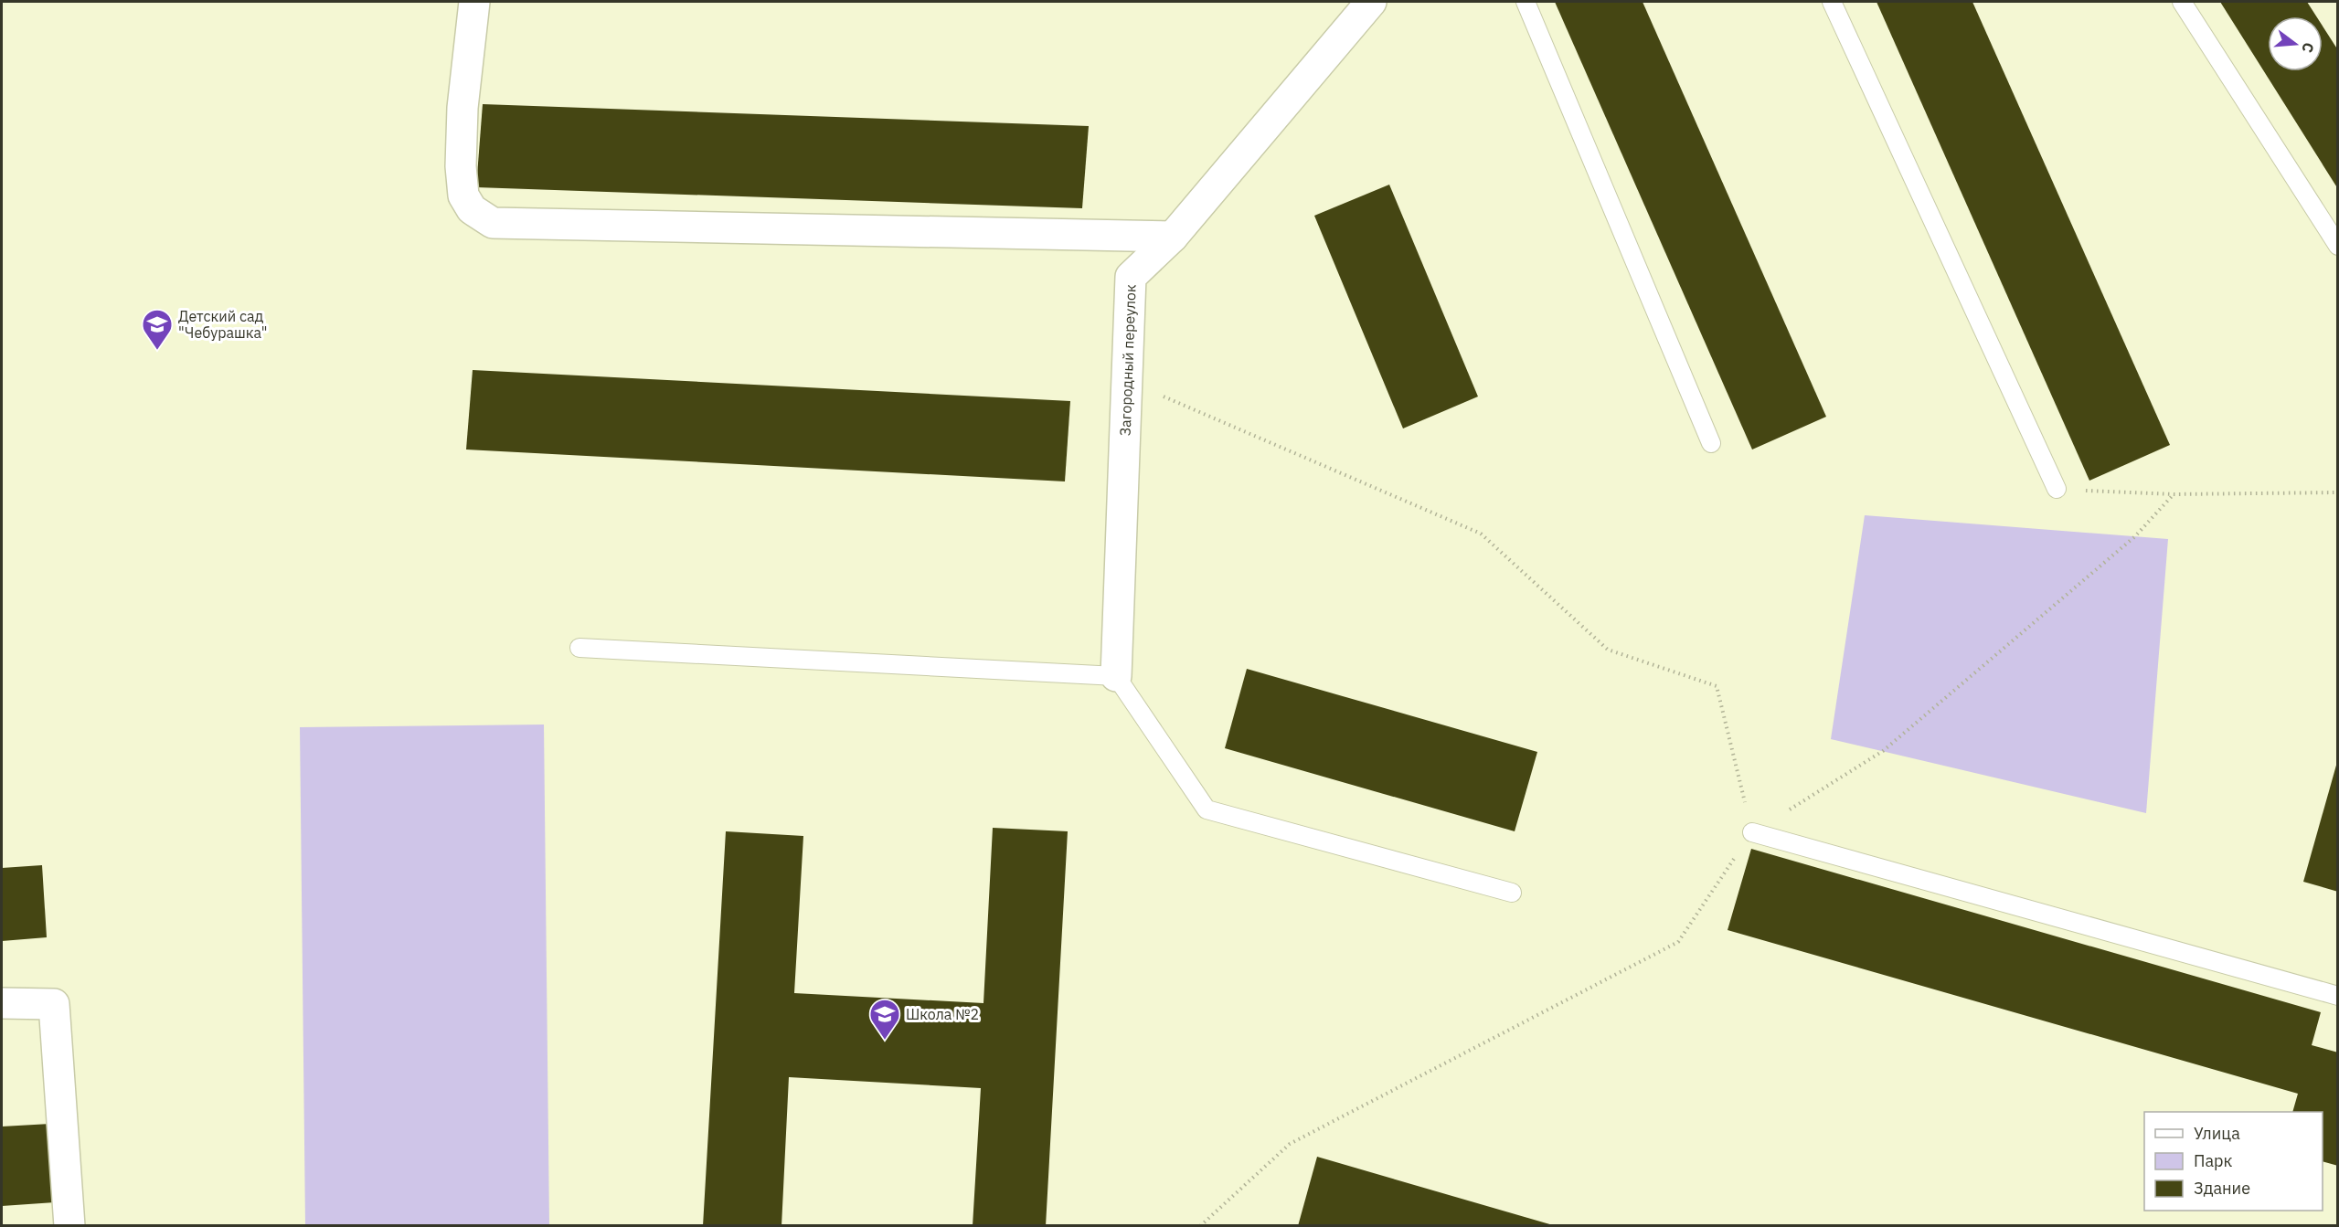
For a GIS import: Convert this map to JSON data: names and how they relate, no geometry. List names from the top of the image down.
{
  "streets": {
    "street": ["Загородный переулок"]
  },
  "places": {
    "school or university": ["Детский сад \"Чебурашка\"", "Школа №2"]
  },
  "legend": ["Улица", "Парк", "Здание"],
  "north": "right"
}
